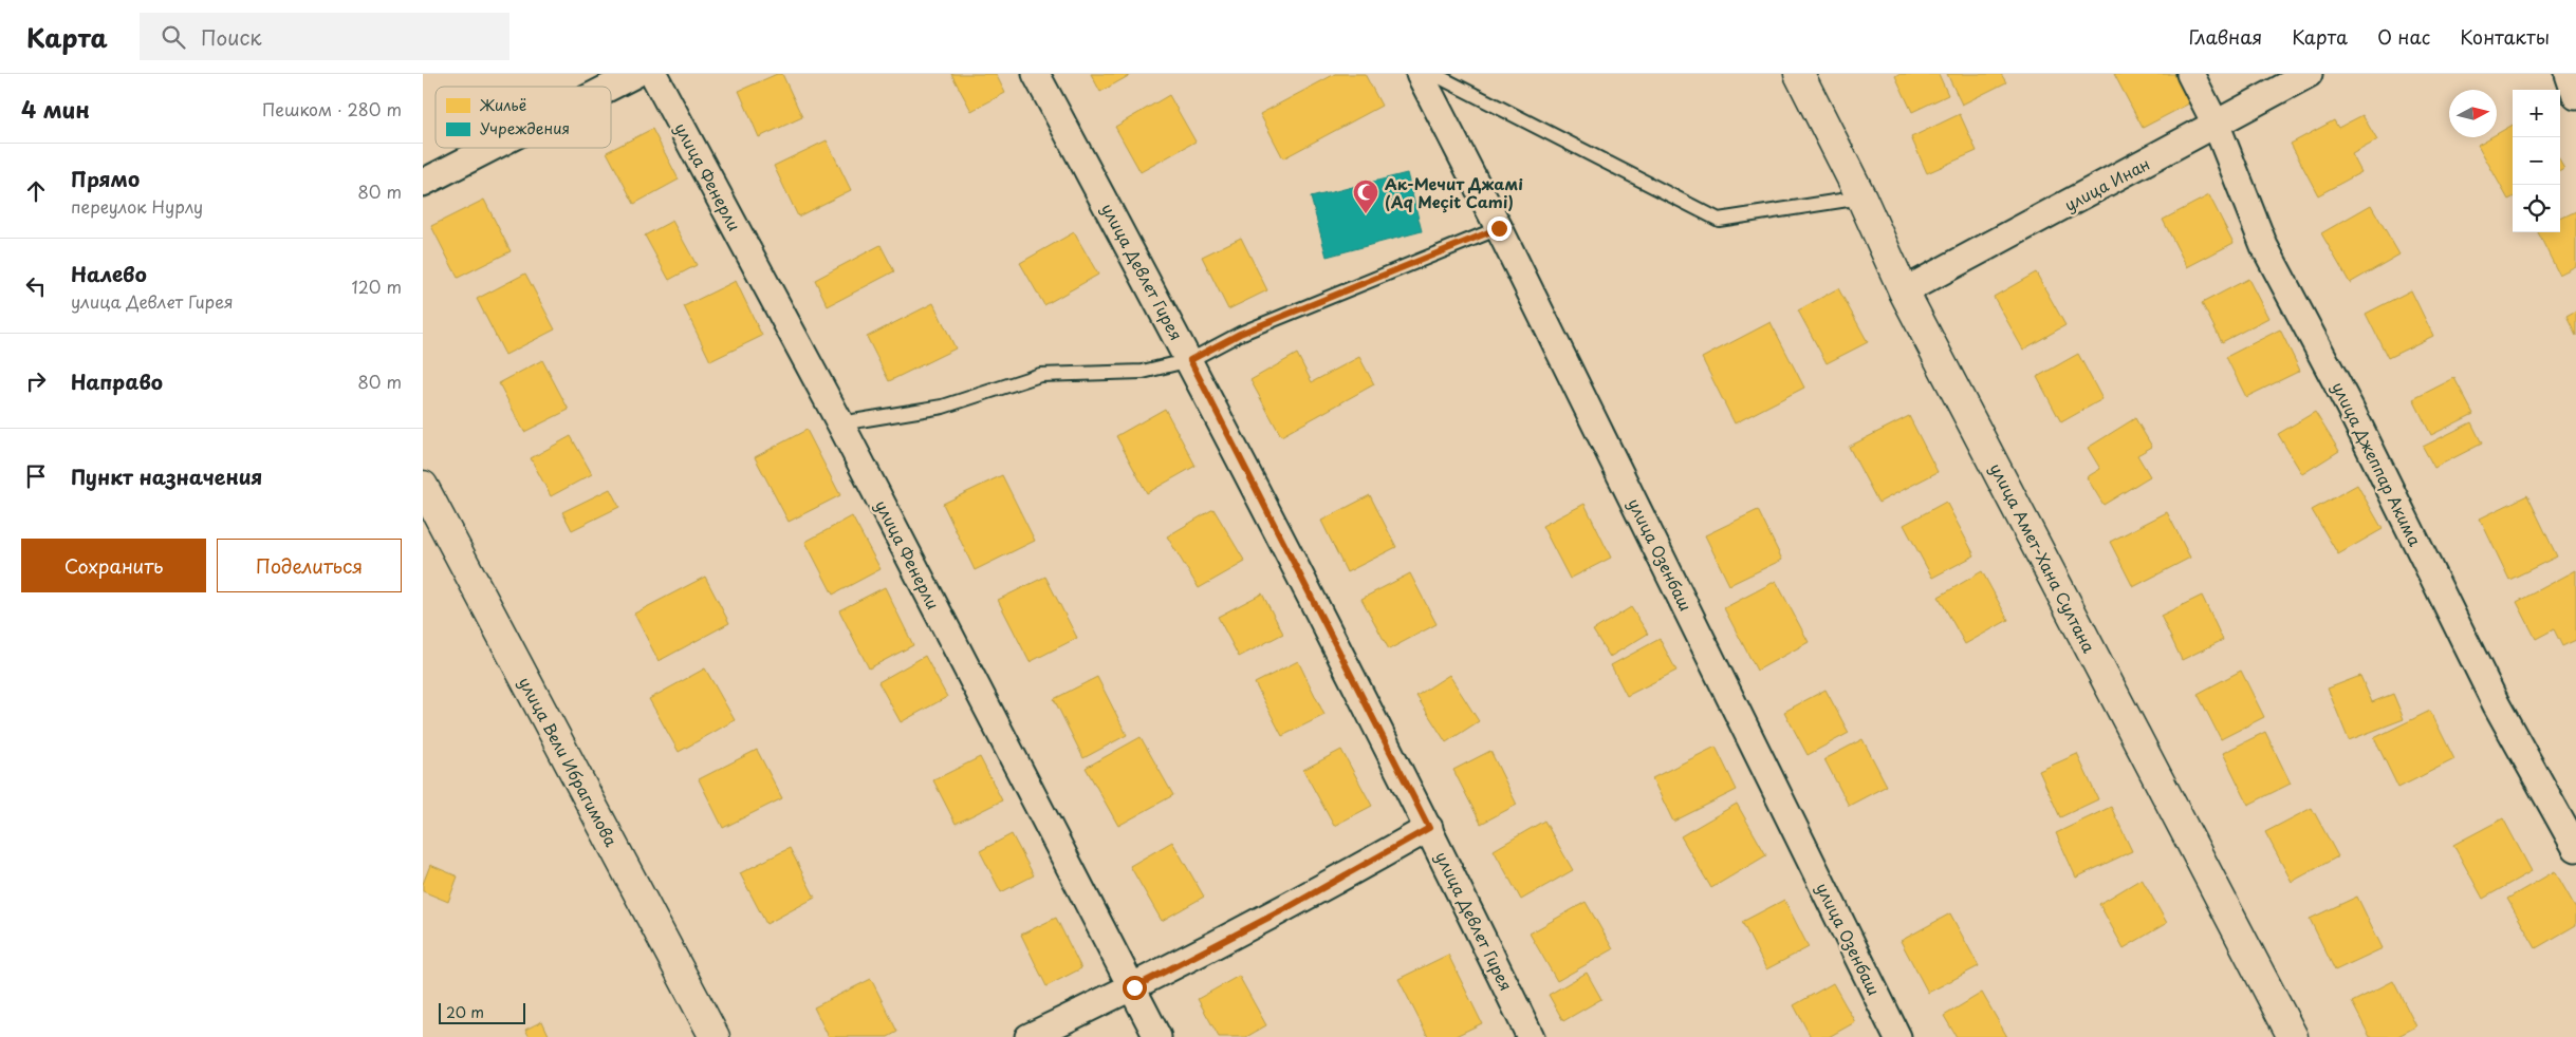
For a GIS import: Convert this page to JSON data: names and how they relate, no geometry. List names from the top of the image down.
{
  "streets": {
    "street": [
      "улица Фенерли",
      "улица Инан",
      "улица Девлет Гирея",
      "улица Джеппар Акима",
      "улица Озенбаш",
      "улица Амет-Хана Султана",
      "улица Вели Ибрагимова"
    ]
  },
  "crossings": [
    ["улица Инан", "улица Джеппар Акима"],
    ["улица Инан", "улица Амет-Хана Султана"]
  ],
  "places": {
    "mosque": ["Ак-Мечит Джамі (Aq Meçit Cami)"]
  },
  "legend": ["Жильё", "Учреждения"],
  "scale_bar": "20 m",
  "north": "right",
  "page": {
    "header": "Карта",
    "search": "Поиск",
    "nav": [
      "Главная",
      "Карта",
      "О нас",
      "Контакты"
    ],
    "heading": ["4 мин", "Пешком · 280 m"],
    "map_buttons": ["+", "−"],
    "list": [
      ["Прямо", "переулок Нурлу", "80 m"],
      ["Налево", "улица Девлет Гирея", "120 m"],
      ["Направо", "80 m"],
      "Пункт назначения"
    ],
    "buttons": ["Сохранить", "Поделиться"],
    "scale": "20 m"
  }
}
